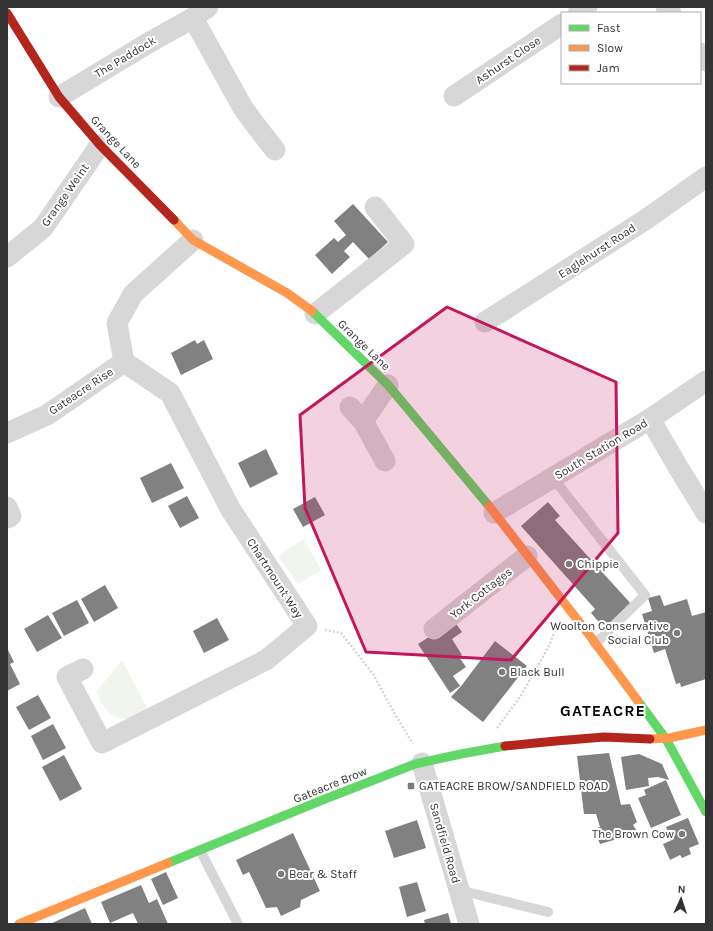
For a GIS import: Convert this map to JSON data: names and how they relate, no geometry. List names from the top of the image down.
{
  "streets": {
    "street": [
      "The Paddock",
      "Ashurst Close",
      "Grange Lane",
      "Grange Weint",
      "Eaglehurst Road",
      "Gateacre Rise",
      "South Station Road",
      "Chartmount Way",
      "York Cottages",
      "Gateacre Brow",
      "Sandfield Road"
    ]
  },
  "crossings": [
    ["The Paddock", "Grange Lane"],
    ["Grange Lane", "Grange Weint"],
    ["Grange Lane", "Gateacre Rise"],
    ["Grange Lane", "South Station Road"],
    ["Grange Lane", "York Cottages"],
    ["Grange Lane", "Gateacre Brow"],
    ["Gateacre Rise", "Chartmount Way"],
    ["Gateacre Brow", "Sandfield Road"]
  ],
  "districts": ["GATEACRE"],
  "places": {
    "other": [
      "Chippie",
      "Woolton Conservative Social Club",
      "Black Bull",
      "The Brown Cow",
      "Bear & Staff"
    ],
    "transit": ["GATEACRE BROW/SANDFIELD ROAD"]
  },
  "legend": ["Fast", "Slow", "Jam"],
  "north": "top"
}
